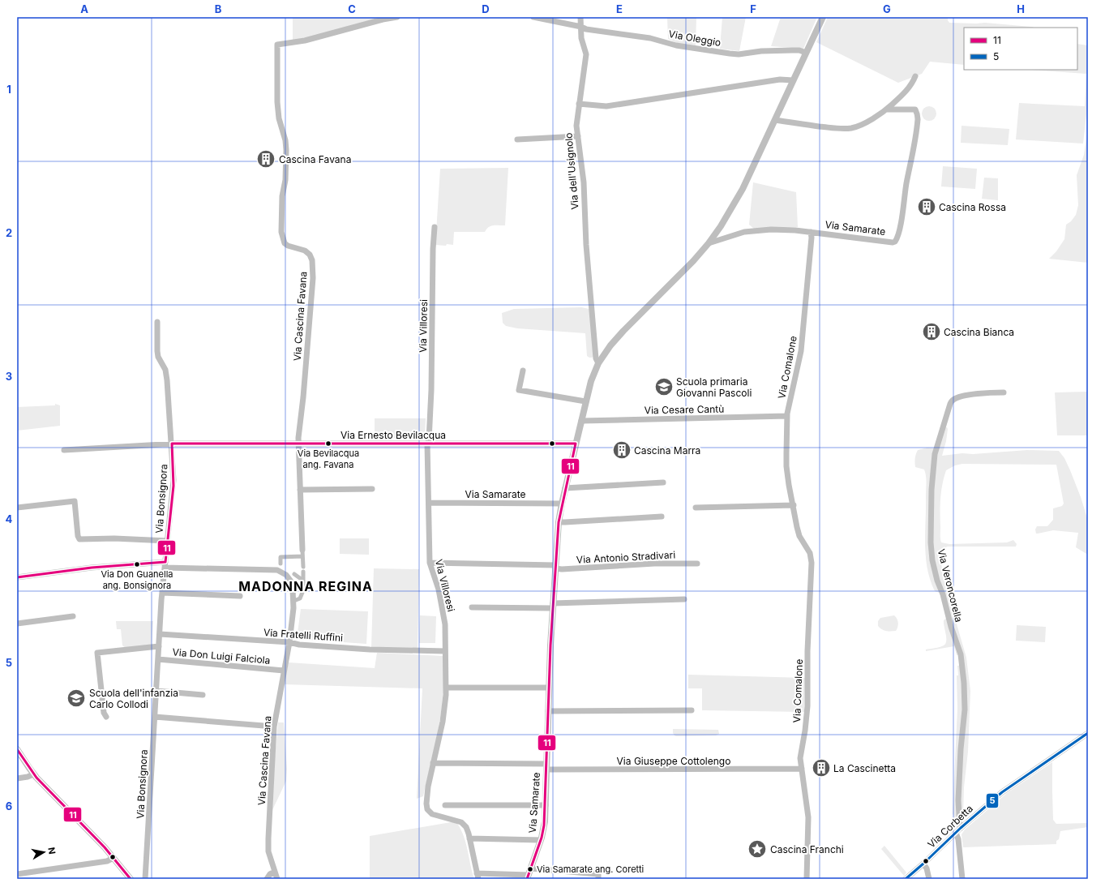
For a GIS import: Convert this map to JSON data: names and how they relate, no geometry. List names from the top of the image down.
{
  "streets": {
    "street": [
      "Via Oleggio",
      "Via dell'Usignolo",
      "Via Samarate",
      "Via Cascina Favana",
      "Via Villoresi",
      "Via Comalone",
      "Via Cesare Cantù",
      "Via Ernesto Bevilacqua",
      "Via Bonsignora",
      "Via Antonio Stradivari",
      "Via Veroncorella",
      "Via Fratelli Ruffini",
      "Via Don Luigi Falciola",
      "Via Giuseppe Cottolengo",
      "Via Corbetta"
    ]
  },
  "crossings": [
    ["Via Oleggio", "Via dell'Usignolo"],
    ["Via Oleggio", "Via Samarate"],
    ["Via dell'Usignolo", "Via Samarate"],
    ["Via Samarate", "Via Villoresi"],
    ["Via Samarate", "Via Comalone"],
    ["Via Samarate", "Via Cesare Cantù"],
    ["Via Samarate", "Via Ernesto Bevilacqua"],
    ["Via Samarate", "Via Antonio Stradivari"],
    ["Via Samarate", "Via Giuseppe Cottolengo"],
    ["Via Cascina Favana", "Via Ernesto Bevilacqua"],
    ["Via Cascina Favana", "Via Bonsignora"],
    ["Via Cascina Favana", "Via Fratelli Ruffini"],
    ["Via Cascina Favana", "Via Don Luigi Falciola"],
    ["Via Villoresi", "Via Ernesto Bevilacqua"],
    ["Via Villoresi", "Via Antonio Stradivari"],
    ["Via Villoresi", "Via Fratelli Ruffini"],
    ["Via Comalone", "Via Cesare Cantù"],
    ["Via Comalone", "Via Giuseppe Cottolengo"],
    ["Via Ernesto Bevilacqua", "Via Bonsignora"],
    ["Via Bonsignora", "Via Fratelli Ruffini"],
    ["Via Bonsignora", "Via Don Luigi Falciola"],
    ["Via Veroncorella", "Via Corbetta"]
  ],
  "districts": ["MADONNA REGINA"],
  "places": {
    "building": [
      "Cascina Favana",
      "Cascina Rossa",
      "Cascina Bianca",
      "Cascina Marra",
      "La Cascinetta"
    ],
    "school or university": ["Scuola primaria Giovanni Pascoli", "Scuola dell'infanzia Carlo Collodi"],
    "other": ["Via Bevilacqua ang. Favana", "Via Don Guanella ang. Bonsignora", "Via Samarate ang. Coretti"],
    "place": ["Cascina Franchi"]
  },
  "lines": ["transit line 11", "transit line 5"],
  "legend": ["11", "5"],
  "north": "right",
  "grid": {
    "columns": [
      "A",
      "B",
      "C",
      "D",
      "E",
      "F",
      "G",
      "H"
    ],
    "rows": [
      "1",
      "2",
      "3",
      "4",
      "5",
      "6"
    ]
  }
}
